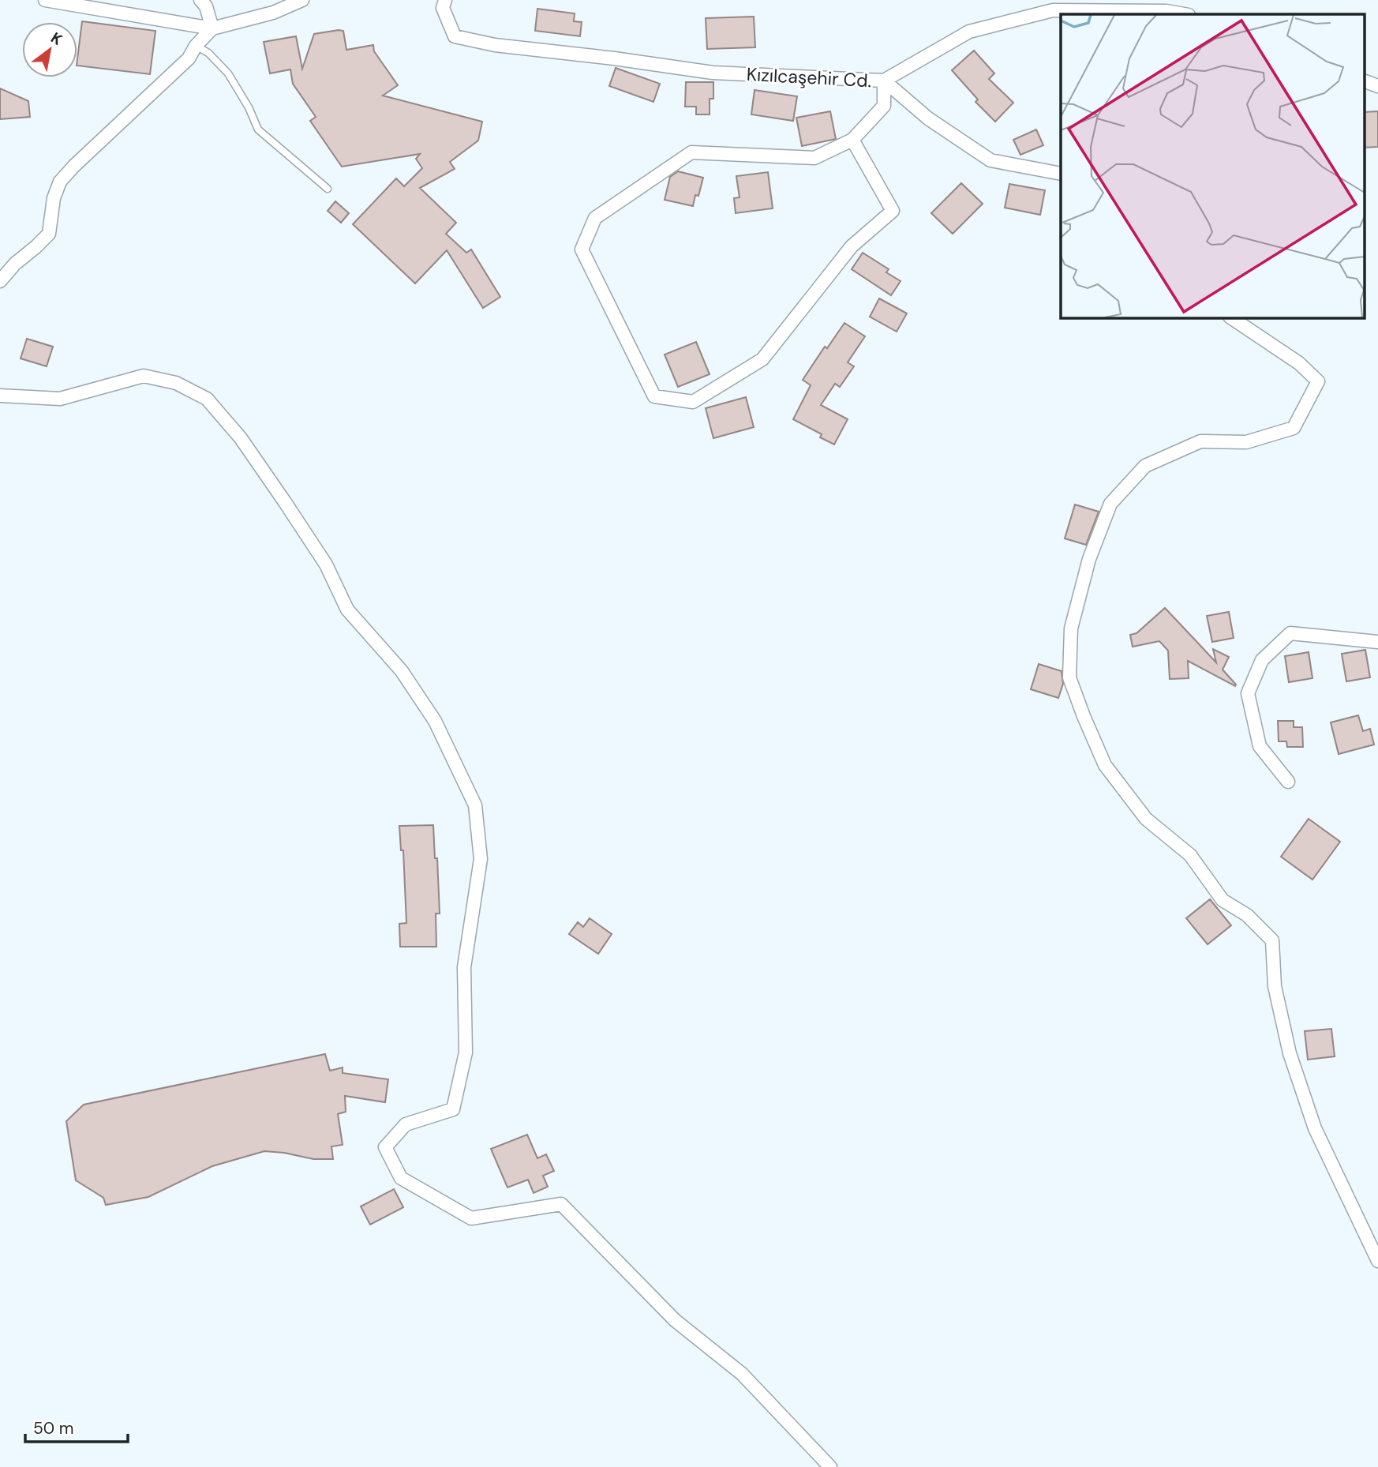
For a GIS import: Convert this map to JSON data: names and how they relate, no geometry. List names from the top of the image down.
{
  "streets": {
    "street": ["Kızılcaşehir Cd."]
  },
  "scale_bar": "50 m",
  "north": "top right"
}
